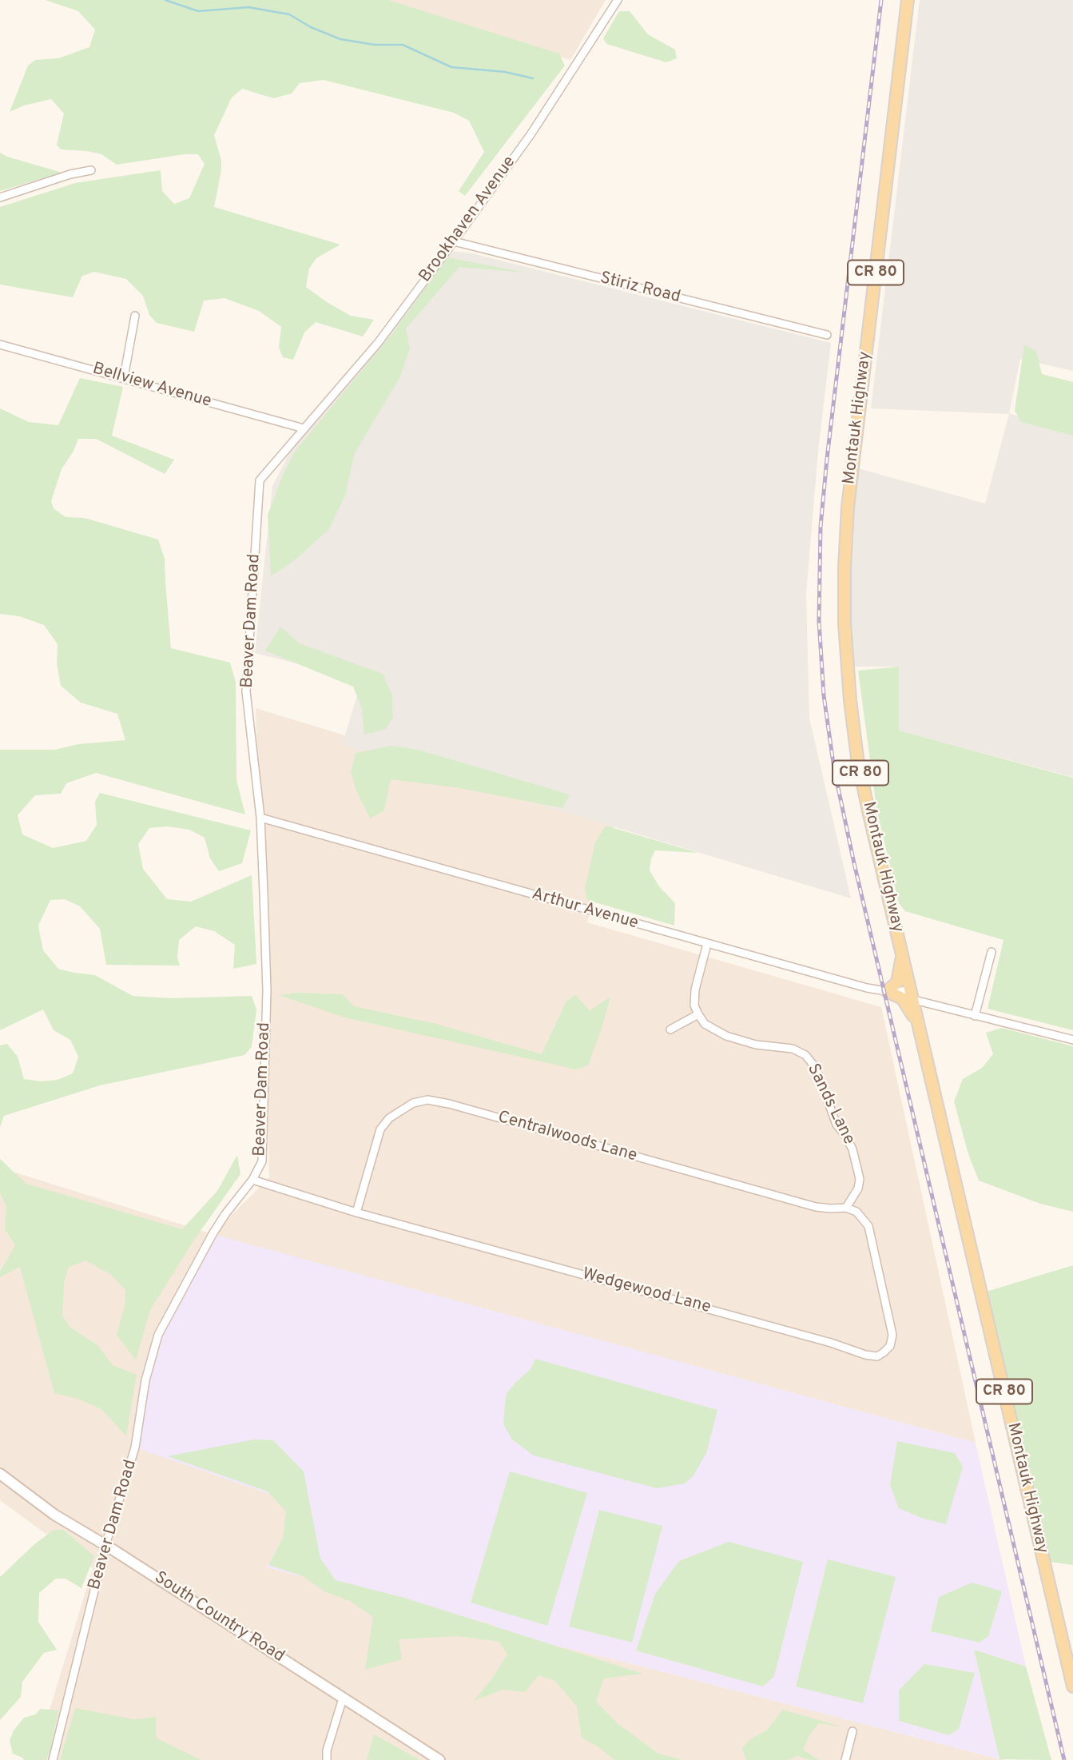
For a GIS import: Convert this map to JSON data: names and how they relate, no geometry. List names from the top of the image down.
{
  "streets": {
    "main road": ["CR 80", "Montauk Highway", "South Country Road"],
    "street": [
      "Brookhaven Avenue",
      "Stiriz Road",
      "Bellview Avenue",
      "Beaver Dam Road",
      "Arthur Avenue",
      "Sands Lane",
      "Centralwoods Lane",
      "Wedgewood Lane"
    ]
  },
  "crossings": [
    ["Brookhaven Avenue", "Stiriz Road"],
    ["Brookhaven Avenue", "Bellview Avenue"],
    ["Brookhaven Avenue", "Beaver Dam Road"],
    ["Bellview Avenue", "Beaver Dam Road"],
    ["Montauk Highway", "Arthur Avenue"],
    ["Beaver Dam Road", "Arthur Avenue"],
    ["Beaver Dam Road", "Wedgewood Lane"],
    ["Beaver Dam Road", "South Country Road"],
    ["Sands Lane", "Centralwoods Lane"],
    ["Sands Lane", "Wedgewood Lane"],
    ["Centralwoods Lane", "Wedgewood Lane"]
  ]
}
